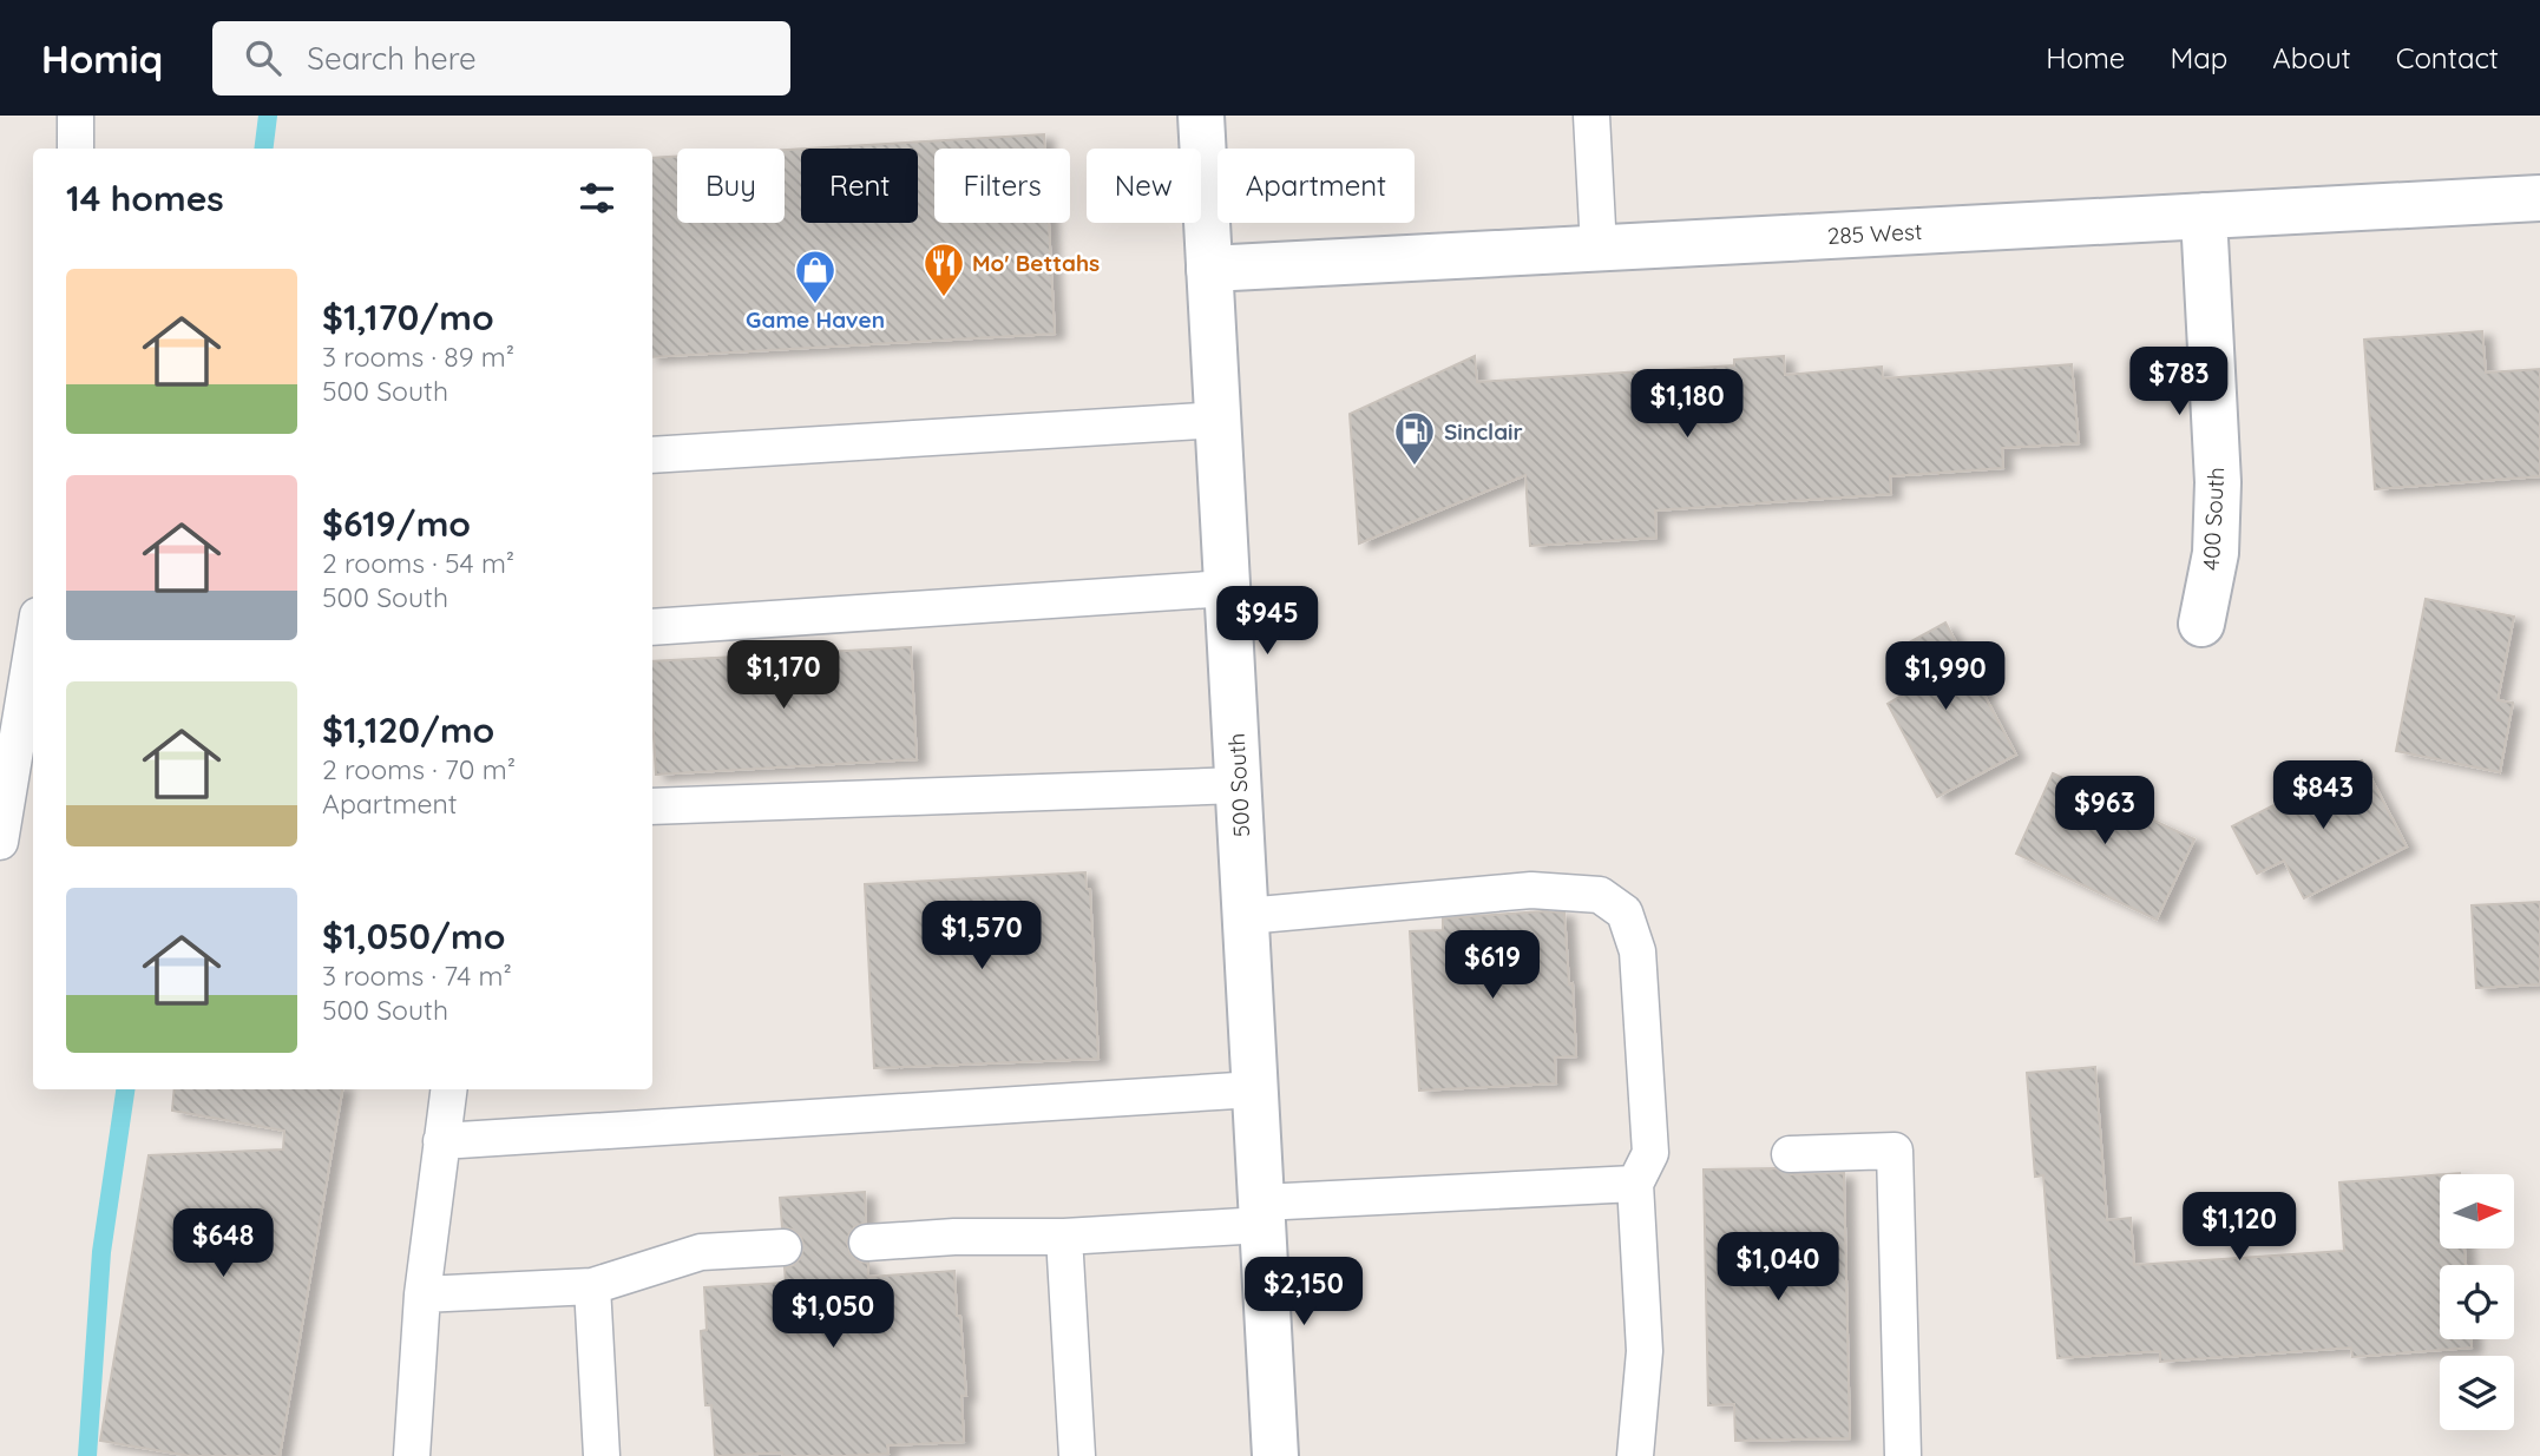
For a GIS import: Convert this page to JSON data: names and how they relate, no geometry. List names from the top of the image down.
{
  "streets": {
    "street": ["285 West", "400 South", "500 South"]
  },
  "crossings": [
    ["285 West", "400 South"],
    ["285 West", "500 South"]
  ],
  "places": {
    "restaurant": ["Mo' Bettahs"],
    "shop": ["Game Haven"],
    "fuel station": ["Sinclair"]
  },
  "north": "right",
  "page": {
    "header": "Homiq",
    "search": "Search here",
    "nav": [
      "Home",
      "Map",
      "About",
      "Contact"
    ],
    "chip": [
      "Buy",
      "Rent",
      "Filters",
      "New",
      "Apartment"
    ],
    "heading": "14 homes",
    "list": [
      {
        "name": "$1,170/mo",
        "note": "3 rooms · 89 m² · 500 South"
      },
      {
        "name": "$619/mo",
        "note": "2 rooms · 54 m² · 500 South"
      },
      {
        "name": "$1,120/mo",
        "note": "2 rooms · 70 m² · Apartment"
      },
      {
        "name": "$1,050/mo",
        "note": "3 rooms · 74 m² · 500 South"
      }
    ],
    "price": [
      "$783",
      "$1,180",
      "$945",
      "$1,170",
      "$1,990",
      "$843",
      "$963",
      "$1,570",
      "$619",
      "$1,120",
      "$648",
      "$1,040",
      "$2,150",
      "$1,050"
    ]
  }
}
